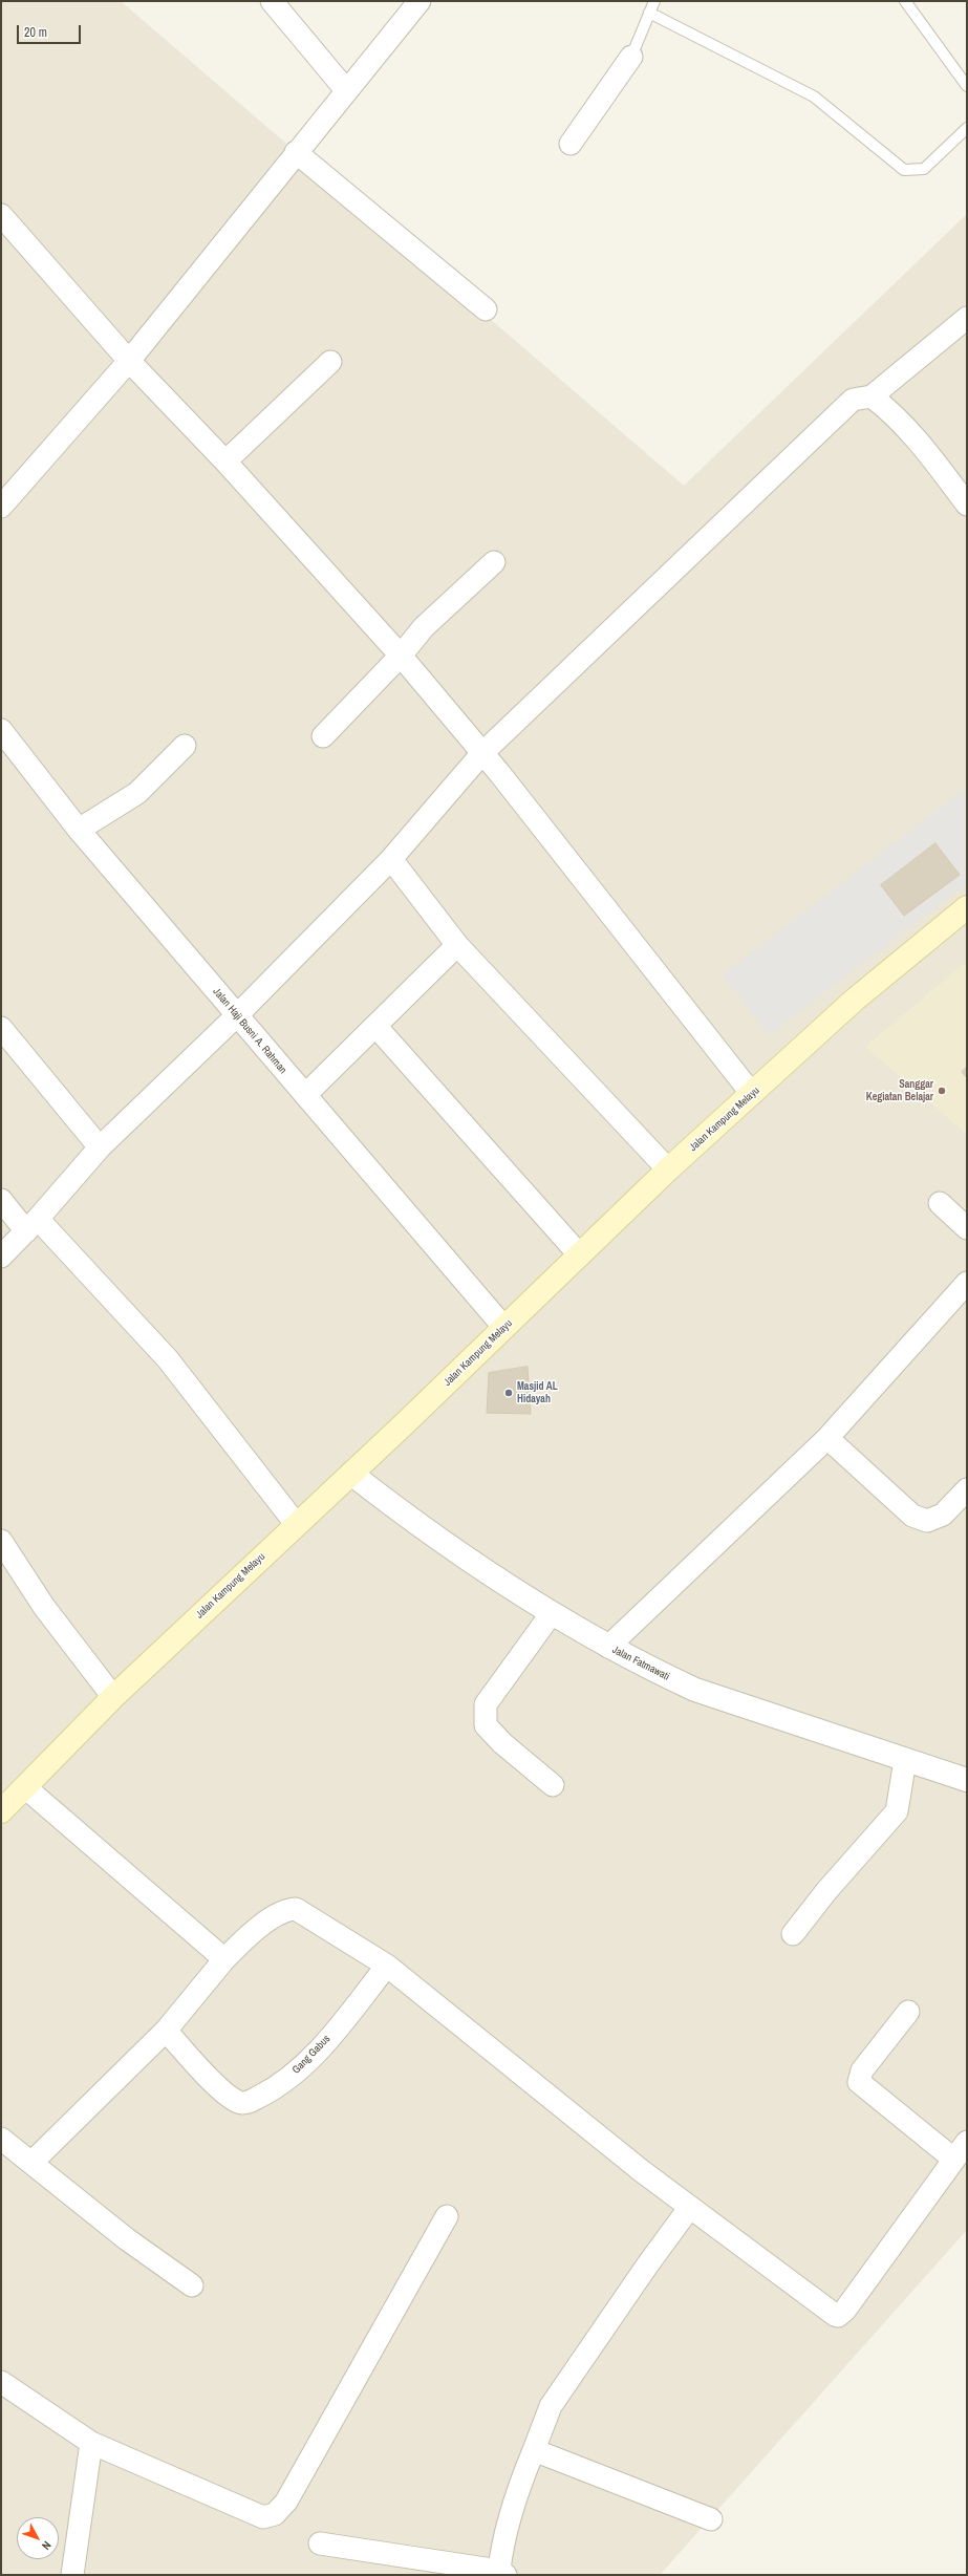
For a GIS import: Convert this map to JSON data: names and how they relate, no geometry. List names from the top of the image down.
{
  "streets": {
    "main road": ["Jalan Kampung Melayu"],
    "street": ["Jalan Haji Busni A. Rahman", "Jalan Fatmawati", "Gang Gabus"]
  },
  "crossings": [
    ["Jalan Haji Busni A. Rahman", "Jalan Kampung Melayu"],
    ["Jalan Kampung Melayu", "Jalan Fatmawati"]
  ],
  "places": ["Sanggar Kegiatan Belajar", "Masjid AL Hidayah"],
  "scale_bar": "20 m",
  "north": "bottom right"
}
